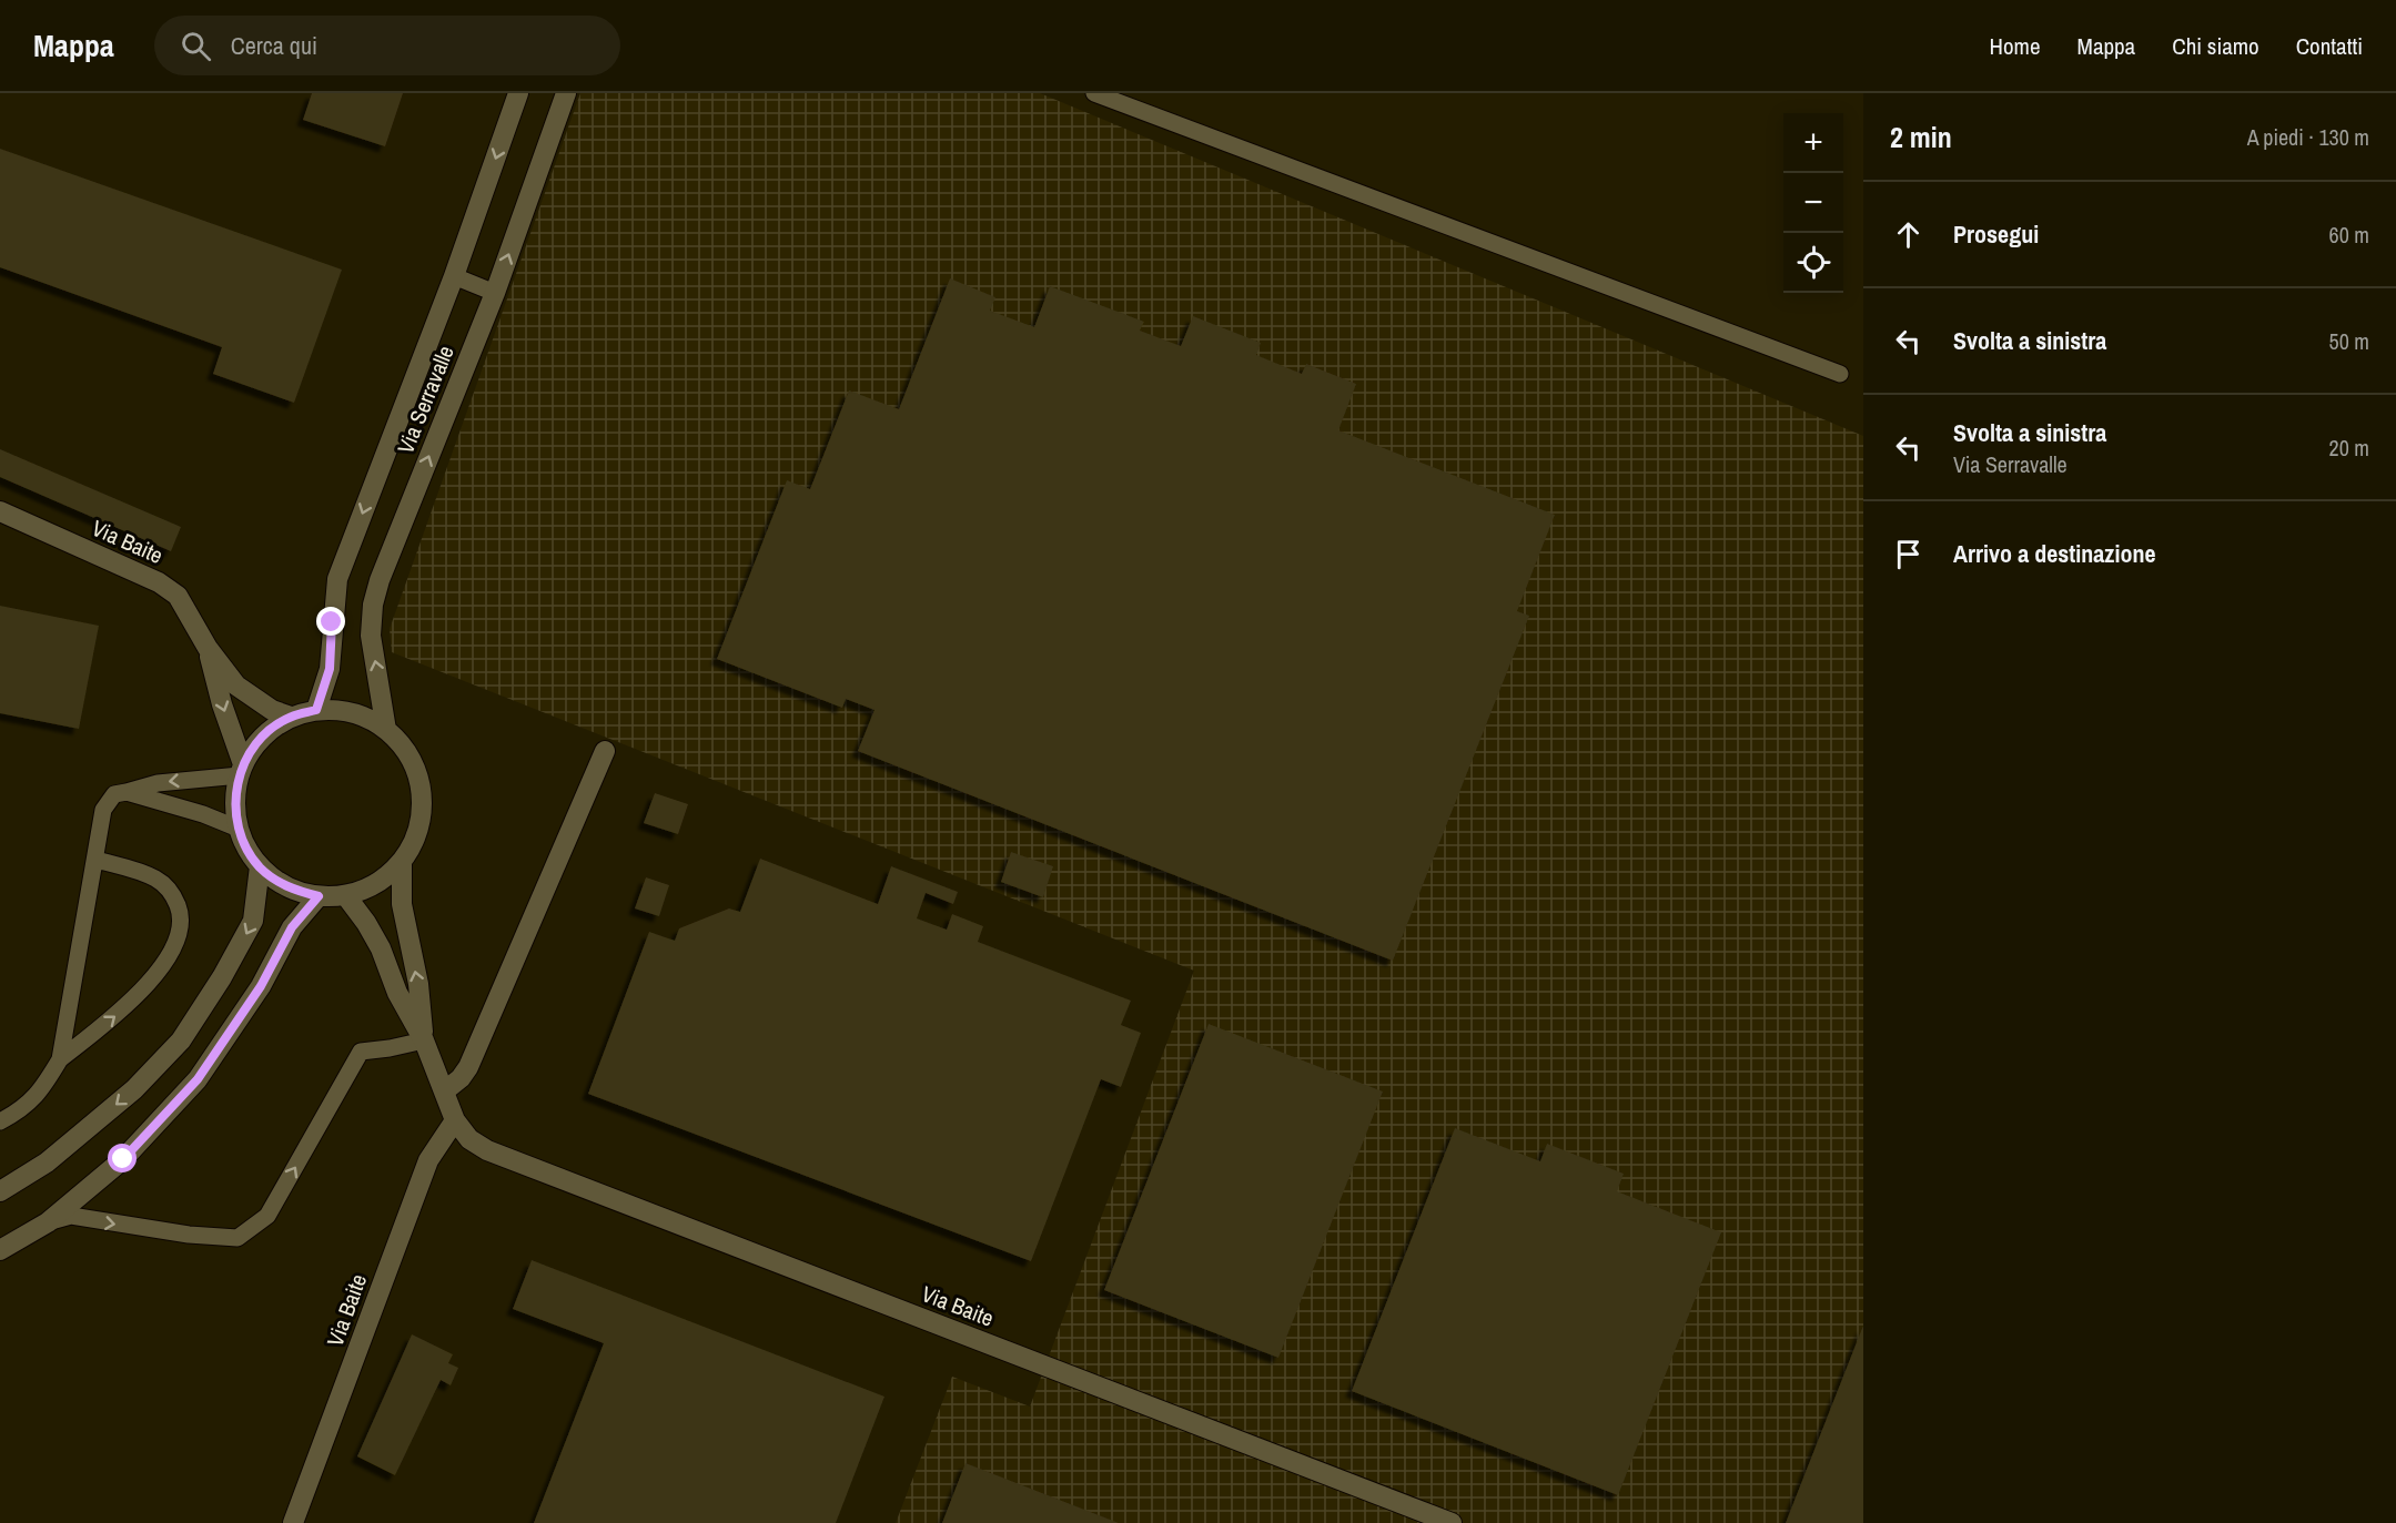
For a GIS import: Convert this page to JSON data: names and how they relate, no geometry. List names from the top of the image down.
{
  "streets": {
    "street": ["Via Serravalle", "Via Baite"]
  },
  "crossings": [
    ["Via Serravalle", "Via Baite"]
  ],
  "page": {
    "header": "Mappa",
    "search": "Cerca qui",
    "nav": [
      "Home",
      "Mappa",
      "Chi siamo",
      "Contatti"
    ],
    "heading": ["2 min", "A piedi · 130 m"],
    "map_buttons": ["+", "−"],
    "list": [
      ["Prosegui", "60 m"],
      ["Svolta a sinistra", "50 m"],
      ["Svolta a sinistra", "Via Serravalle", "20 m"],
      "Arrivo a destinazione"
    ]
  }
}
